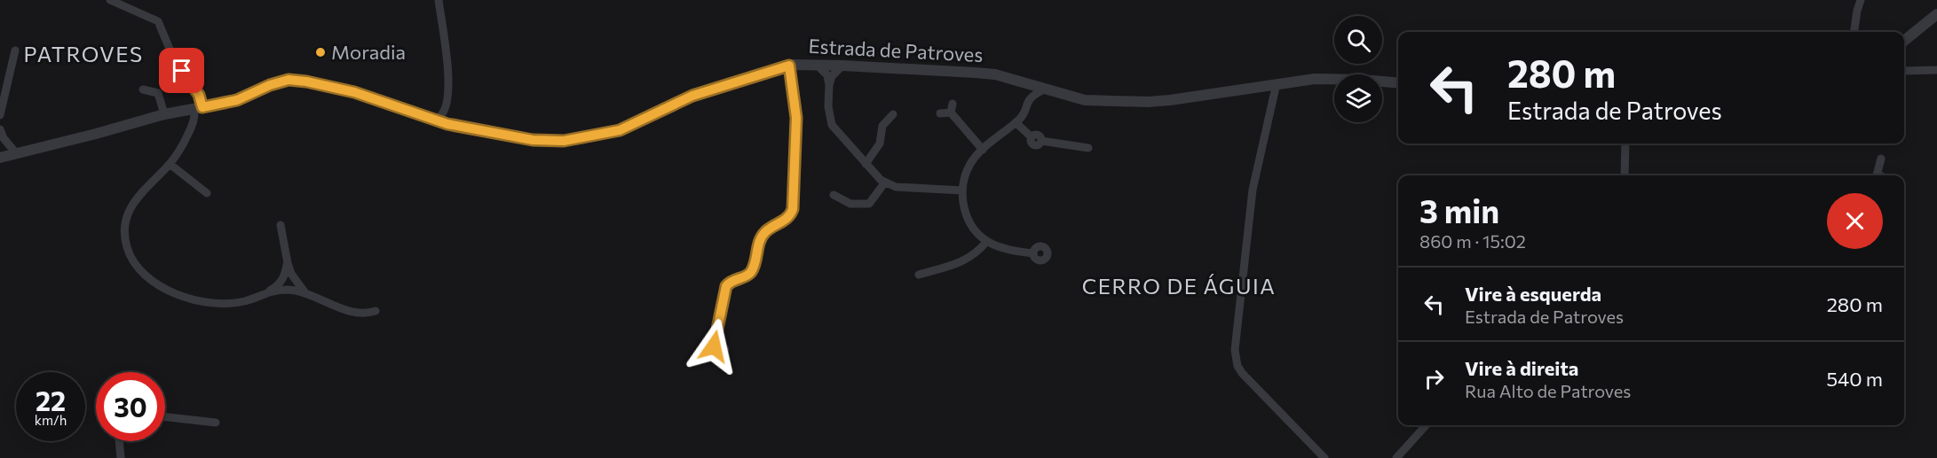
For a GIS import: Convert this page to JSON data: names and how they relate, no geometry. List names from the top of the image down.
{
  "streets": {
    "street": ["Estrada de Patroves"]
  },
  "districts": ["PATROVES", "CERRO DE ÁGUIA"],
  "places": ["Moradia"],
  "page": {
    "turn": ["280 m", "Estrada de Patroves"],
    "heading": ["3 min", "860 m · 15:02"],
    "list": [
      {
        "name": "Vire à esquerda",
        "note": "Estrada de Patroves",
        "value": "280 m"
      },
      {
        "name": "Vire à direita",
        "note": "Rua Alto de Patroves",
        "value": "540 m"
      }
    ],
    "speed": "22 km/h",
    "limit": "30"
  }
}
